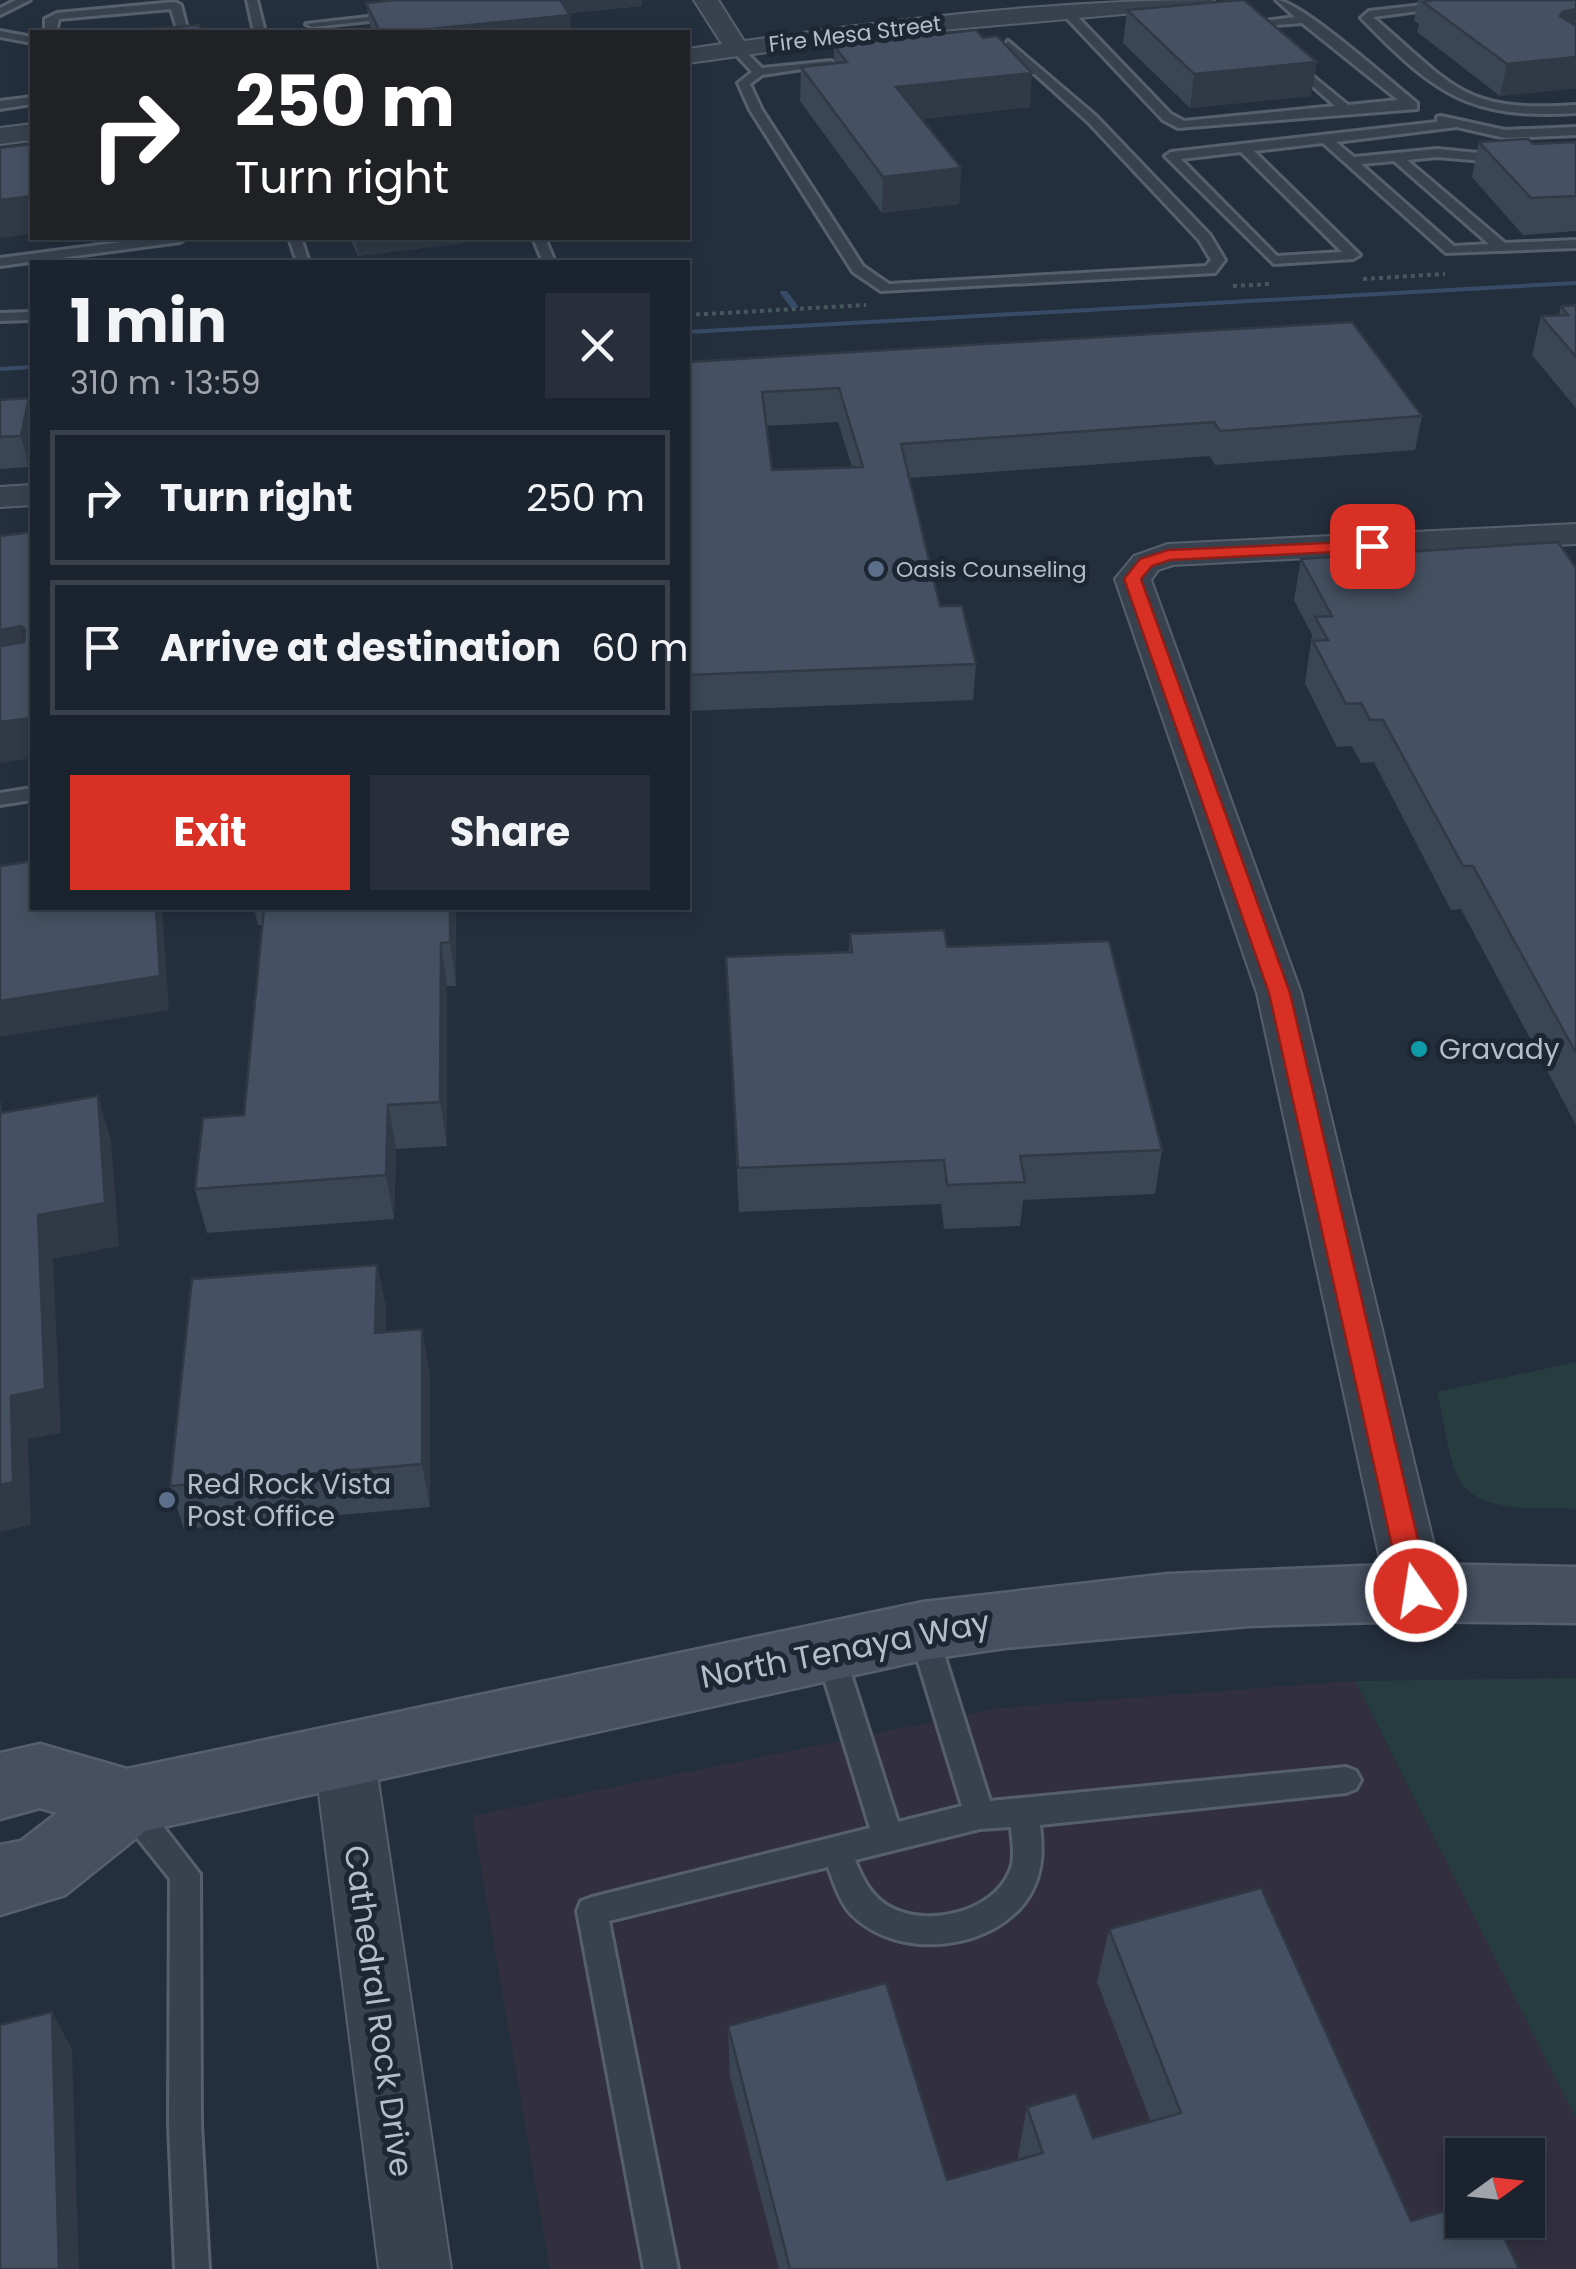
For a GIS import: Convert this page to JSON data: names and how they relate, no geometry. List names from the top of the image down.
{
  "streets": {
    "main road": ["North Tenaya Way"],
    "street": ["Fire Mesa Street", "Cathedral Rock Drive"]
  },
  "crossings": [
    ["North Tenaya Way", "Cathedral Rock Drive"]
  ],
  "places": ["Oasis Counseling", "Gravady", "Red Rock Vista Post Office"],
  "north": "right",
  "page": {
    "turn": ["250 m", "Turn right"],
    "heading": ["1 min", "310 m · 13:59"],
    "list": [
      {
        "name": "Turn right",
        "value": "250 m"
      },
      {
        "name": "Arrive at destination",
        "value": "60 m"
      }
    ],
    "buttons": ["Exit", "Share"]
  }
}
